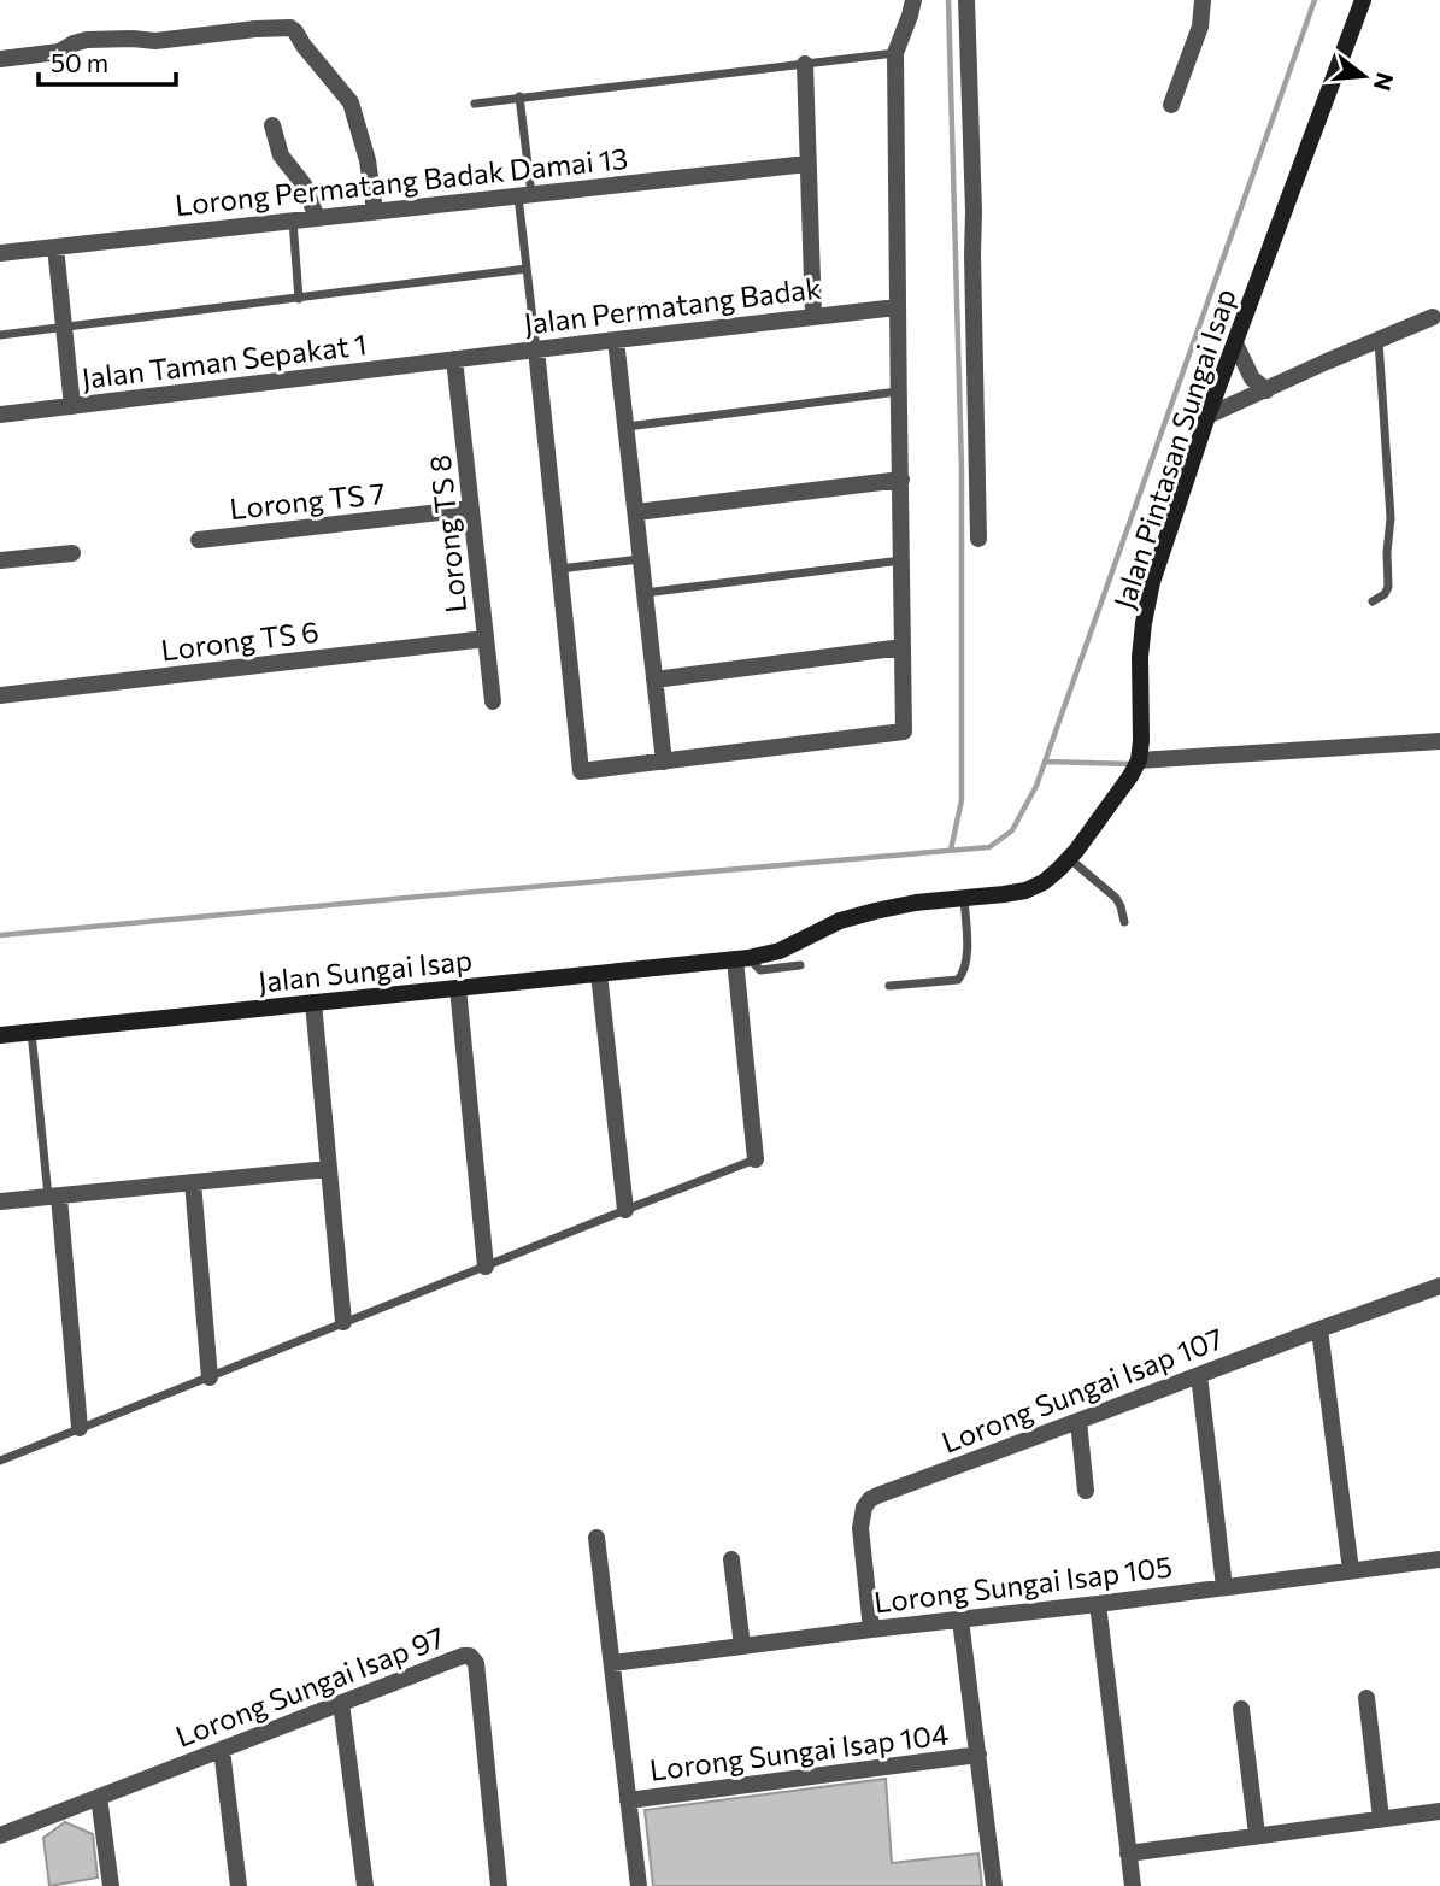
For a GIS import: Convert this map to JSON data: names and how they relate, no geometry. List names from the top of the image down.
{
  "streets": {
    "street": [
      "Lorong Permatang Badak Damai 13",
      "Jalan Permatang Badak",
      "Jalan Taman Sepakat 1",
      "Jalan Pintasan Sungai Isap",
      "Lorong TS 7",
      "Lorong TS 8",
      "Lorong TS 6",
      "Jalan Sungai Isap",
      "Lorong Sungai Isap 107",
      "Lorong Sungai Isap 105",
      "Lorong Sungai Isap 97",
      "Lorong Sungai Isap 104"
    ]
  },
  "crossings": [
    ["Jalan Permatang Badak", "Jalan Taman Sepakat 1"],
    ["Jalan Permatang Badak", "Lorong TS 8"],
    ["Jalan Taman Sepakat 1", "Lorong TS 8"],
    ["Jalan Pintasan Sungai Isap", "Jalan Sungai Isap"],
    ["Lorong TS 7", "Lorong TS 8"],
    ["Lorong TS 8", "Lorong TS 6"],
    ["Lorong Sungai Isap 107", "Lorong Sungai Isap 105"]
  ],
  "scale_bar": "50 m",
  "north": "right"
}
